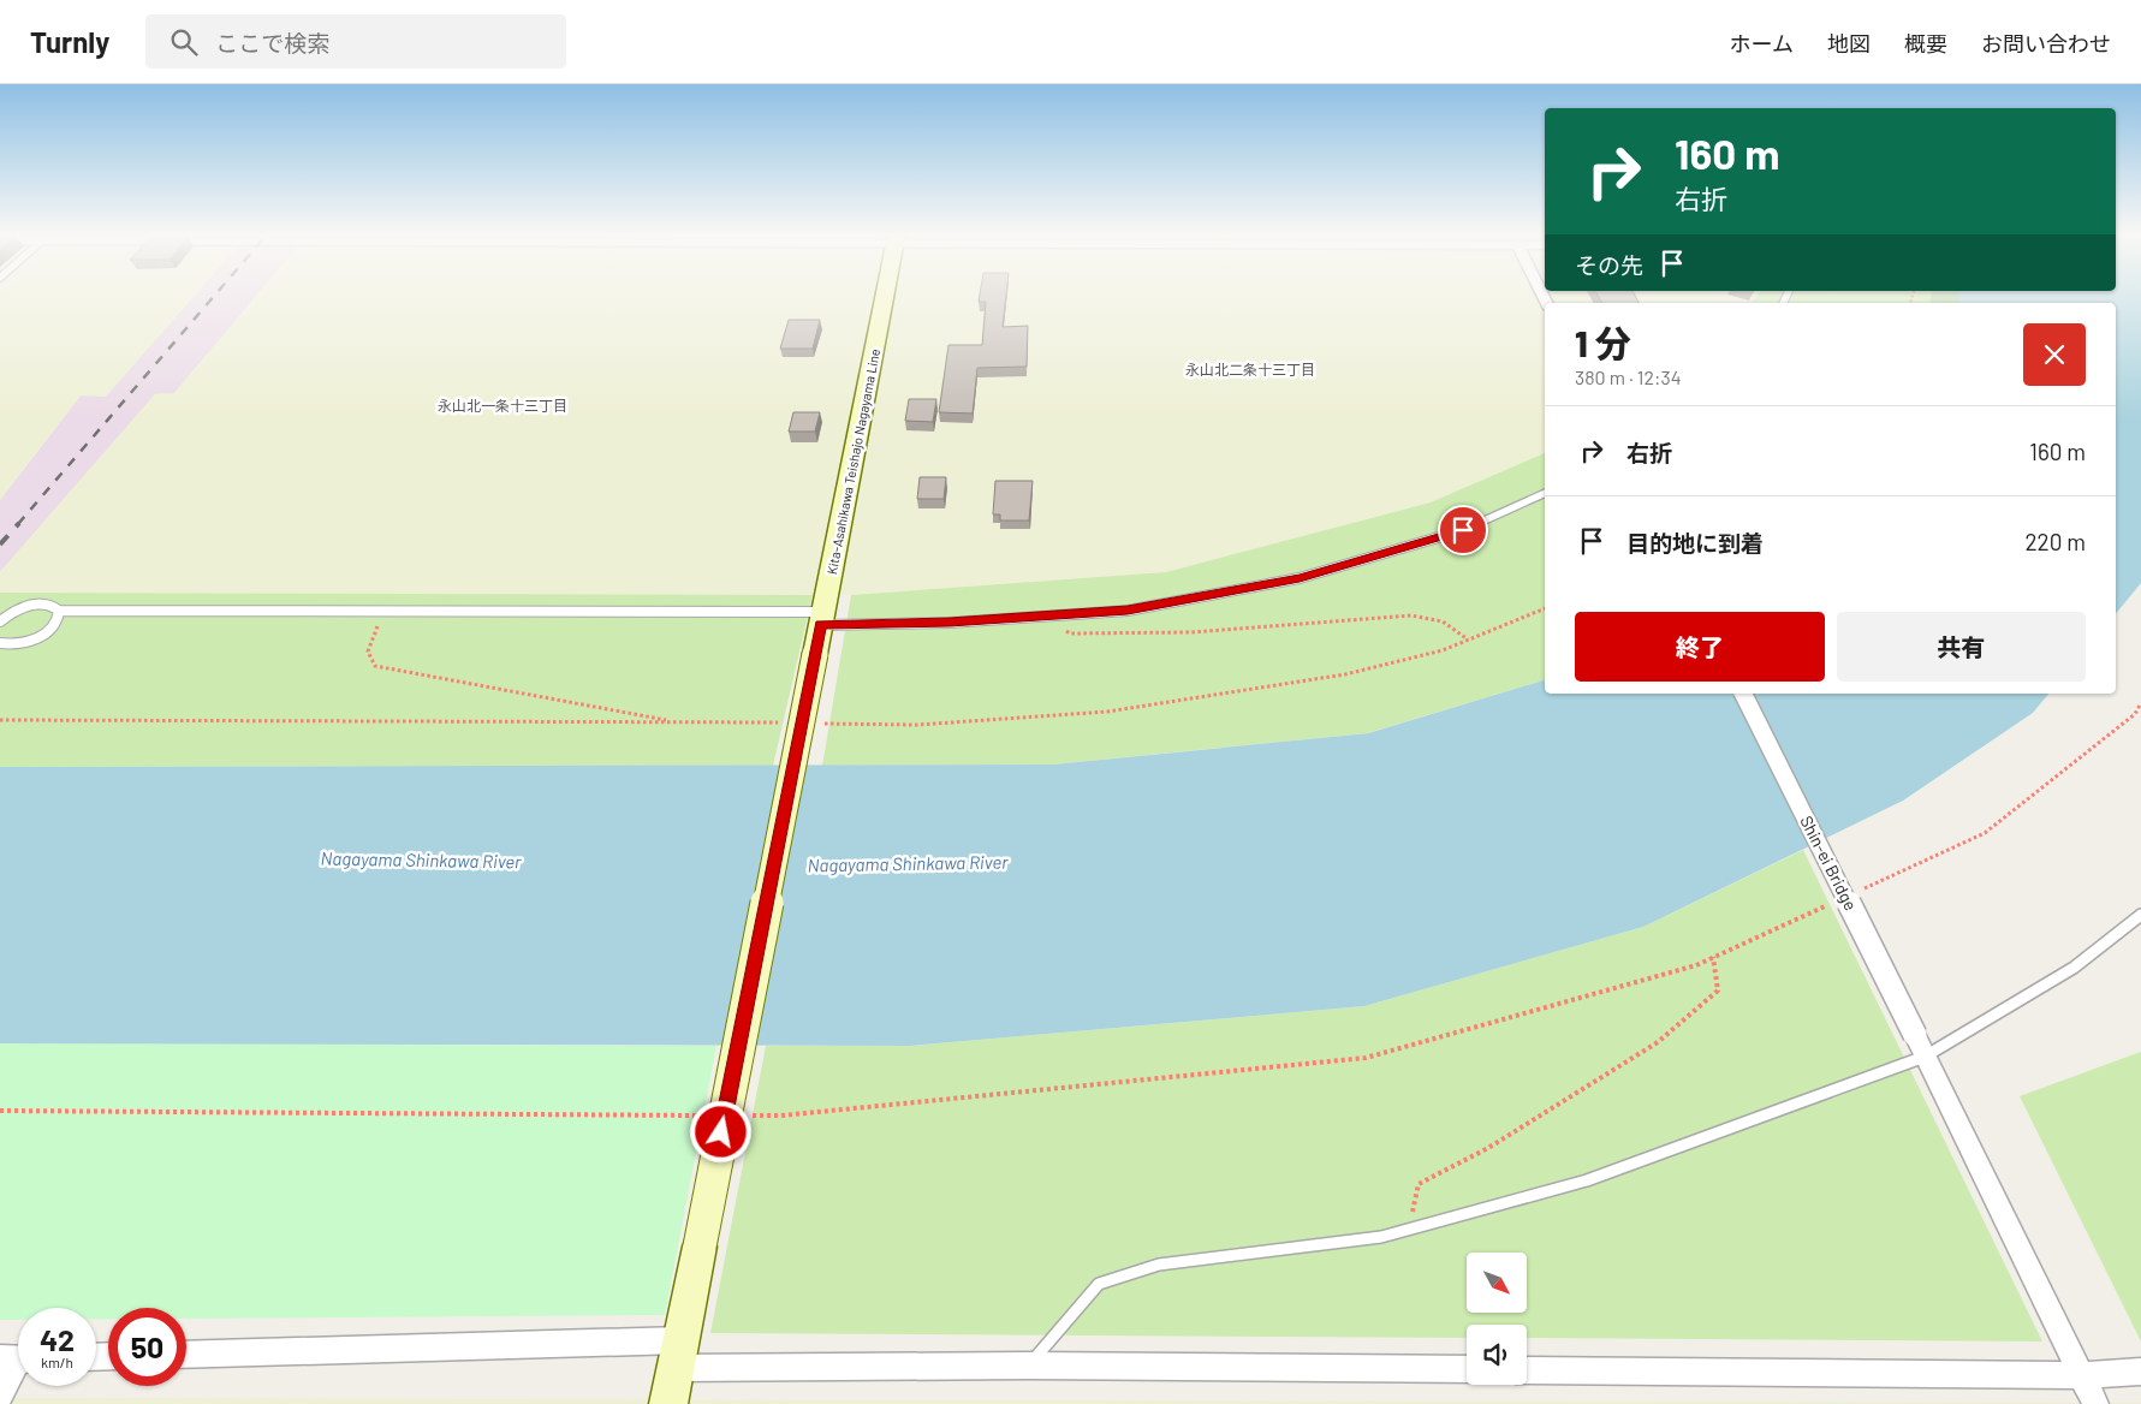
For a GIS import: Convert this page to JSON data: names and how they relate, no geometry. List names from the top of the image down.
{
  "streets": {
    "main road": ["Kita-Asahikawa Teishajo Nagayama Line"],
    "street": ["Shin-ei Bridge"]
  },
  "districts": ["永山北二条十三丁目", "永山北一条十三丁目"],
  "water": ["Nagayama Shinkawa River"],
  "north": "bottom right",
  "page": {
    "header": "Turnly",
    "search": "ここで検索",
    "nav": [
      "ホーム",
      "地図",
      "概要",
      "お問い合わせ"
    ],
    "turn": ["160 m", "右折"],
    "then": "その先",
    "heading": ["1 分", "380 m · 12:34"],
    "list": [
      {
        "name": "右折",
        "value": "160 m"
      },
      {
        "name": "目的地に到着",
        "value": "220 m"
      }
    ],
    "buttons": ["終了", "共有"],
    "speed": "42 km/h",
    "limit": "50"
  }
}
